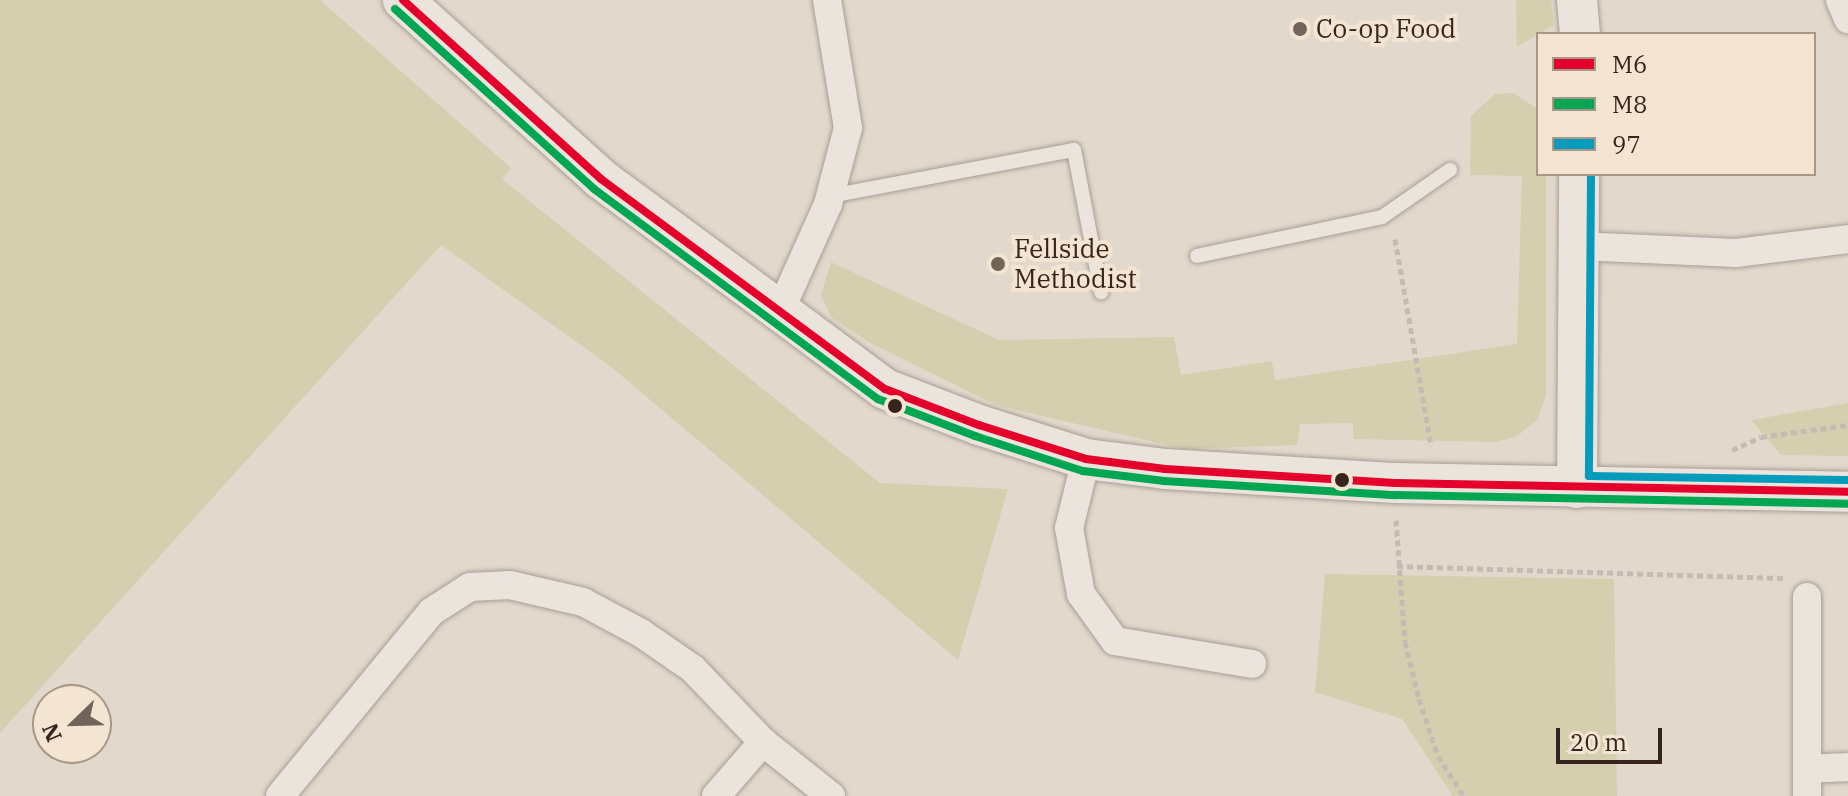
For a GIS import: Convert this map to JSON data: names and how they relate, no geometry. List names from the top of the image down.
{
  "places": ["Co-op Food", "Fellside Methodist"],
  "lines": ["transit line M6", "transit line M8", "transit line 97"],
  "legend": ["M6", "M8", "97"],
  "scale_bar": "20 m",
  "north": "bottom left"
}
